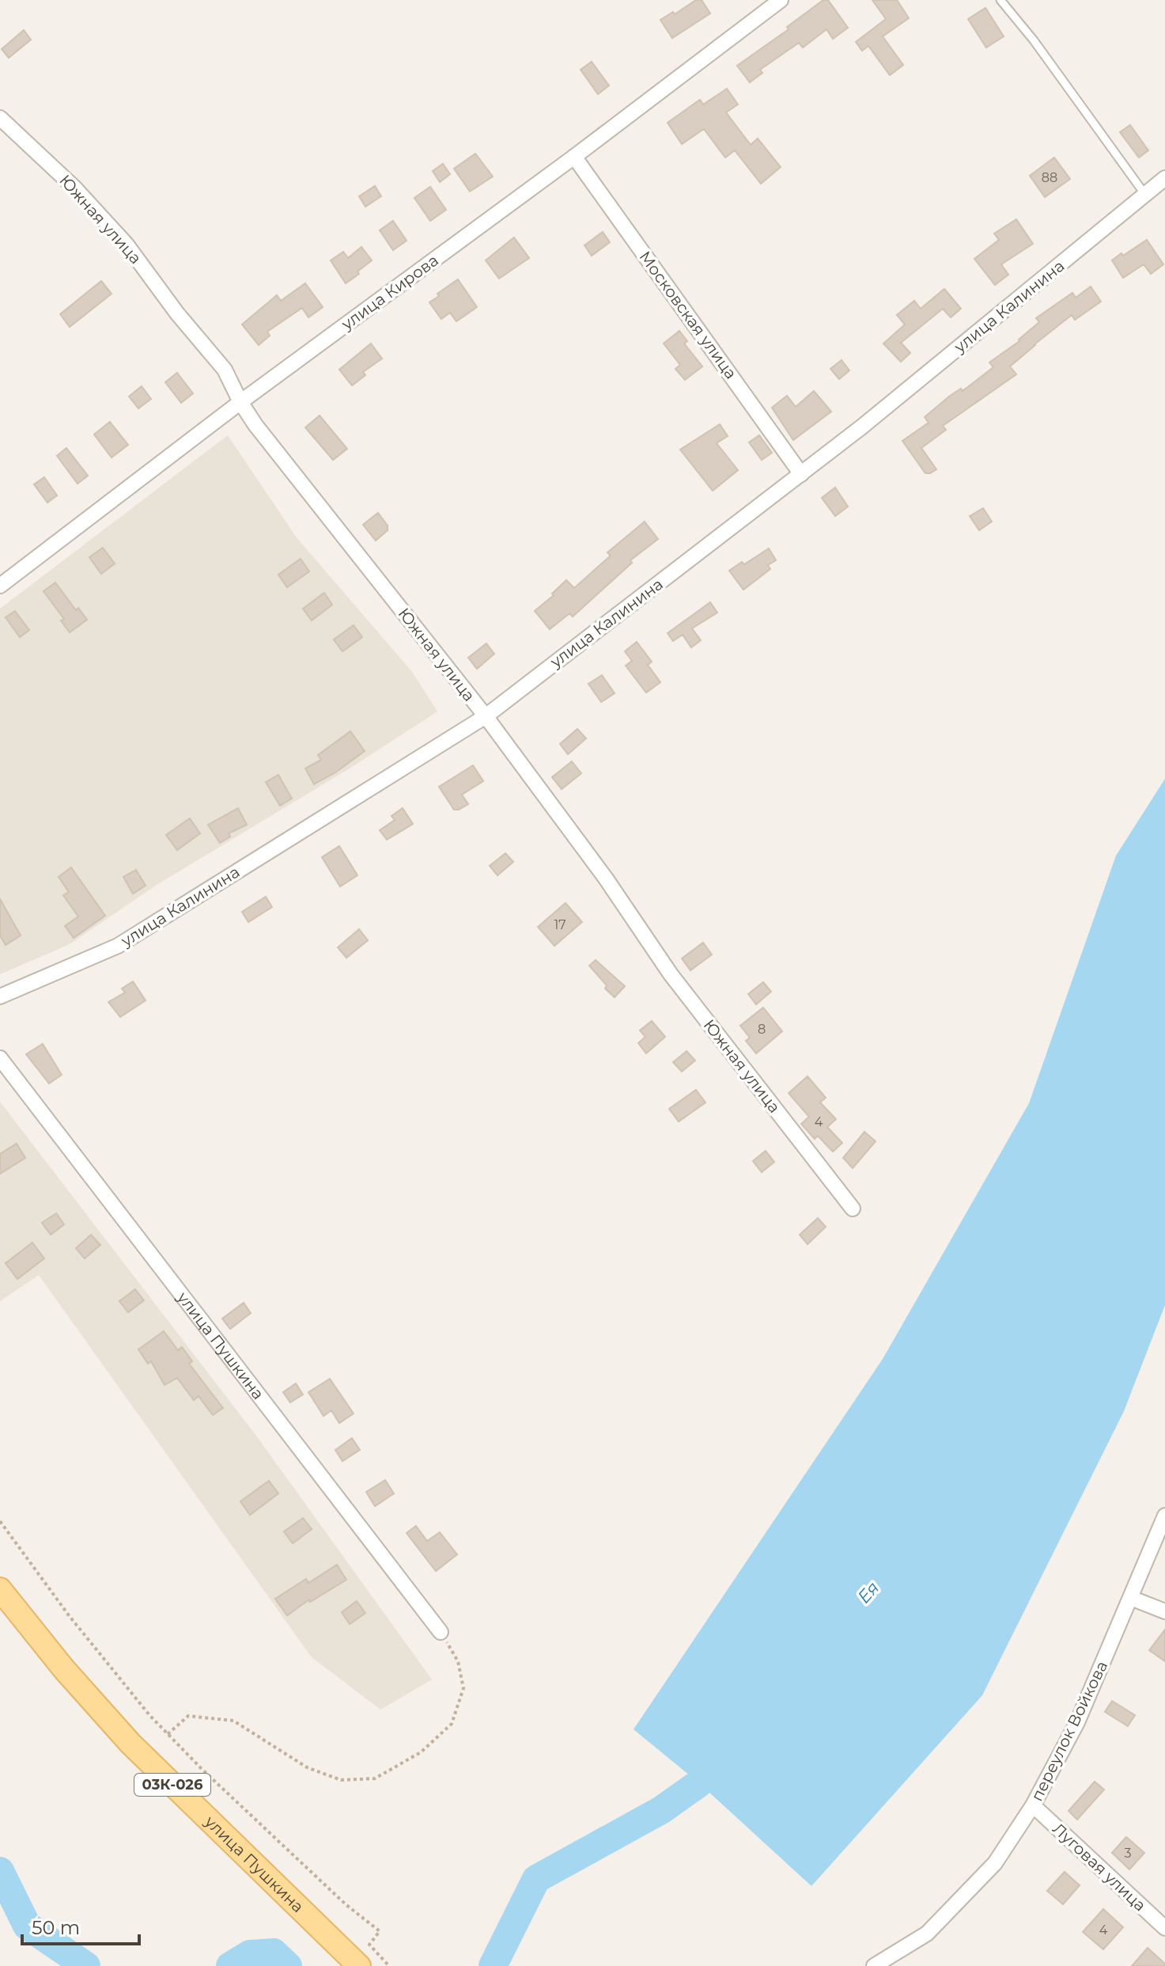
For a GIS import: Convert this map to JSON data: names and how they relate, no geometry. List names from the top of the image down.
{
  "streets": {
    "main road": ["улица Пушкина", "03К-026"],
    "street": [
      "Южная улица",
      "улица Кирова",
      "улица Калинина",
      "Московская улица",
      "переулок Войкова",
      "Луговая улица"
    ]
  },
  "crossings": [
    ["Южная улица", "улица Кирова"],
    ["Южная улица", "улица Калинина"],
    ["улица Кирова", "Московская улица"],
    ["улица Калинина", "Московская улица"],
    ["переулок Войкова", "Луговая улица"]
  ],
  "water": ["Ея"],
  "house_numbers": [
    "88",
    "17",
    "8",
    "4",
    "3",
    "4"
  ],
  "scale_bar": "50 m"
}
